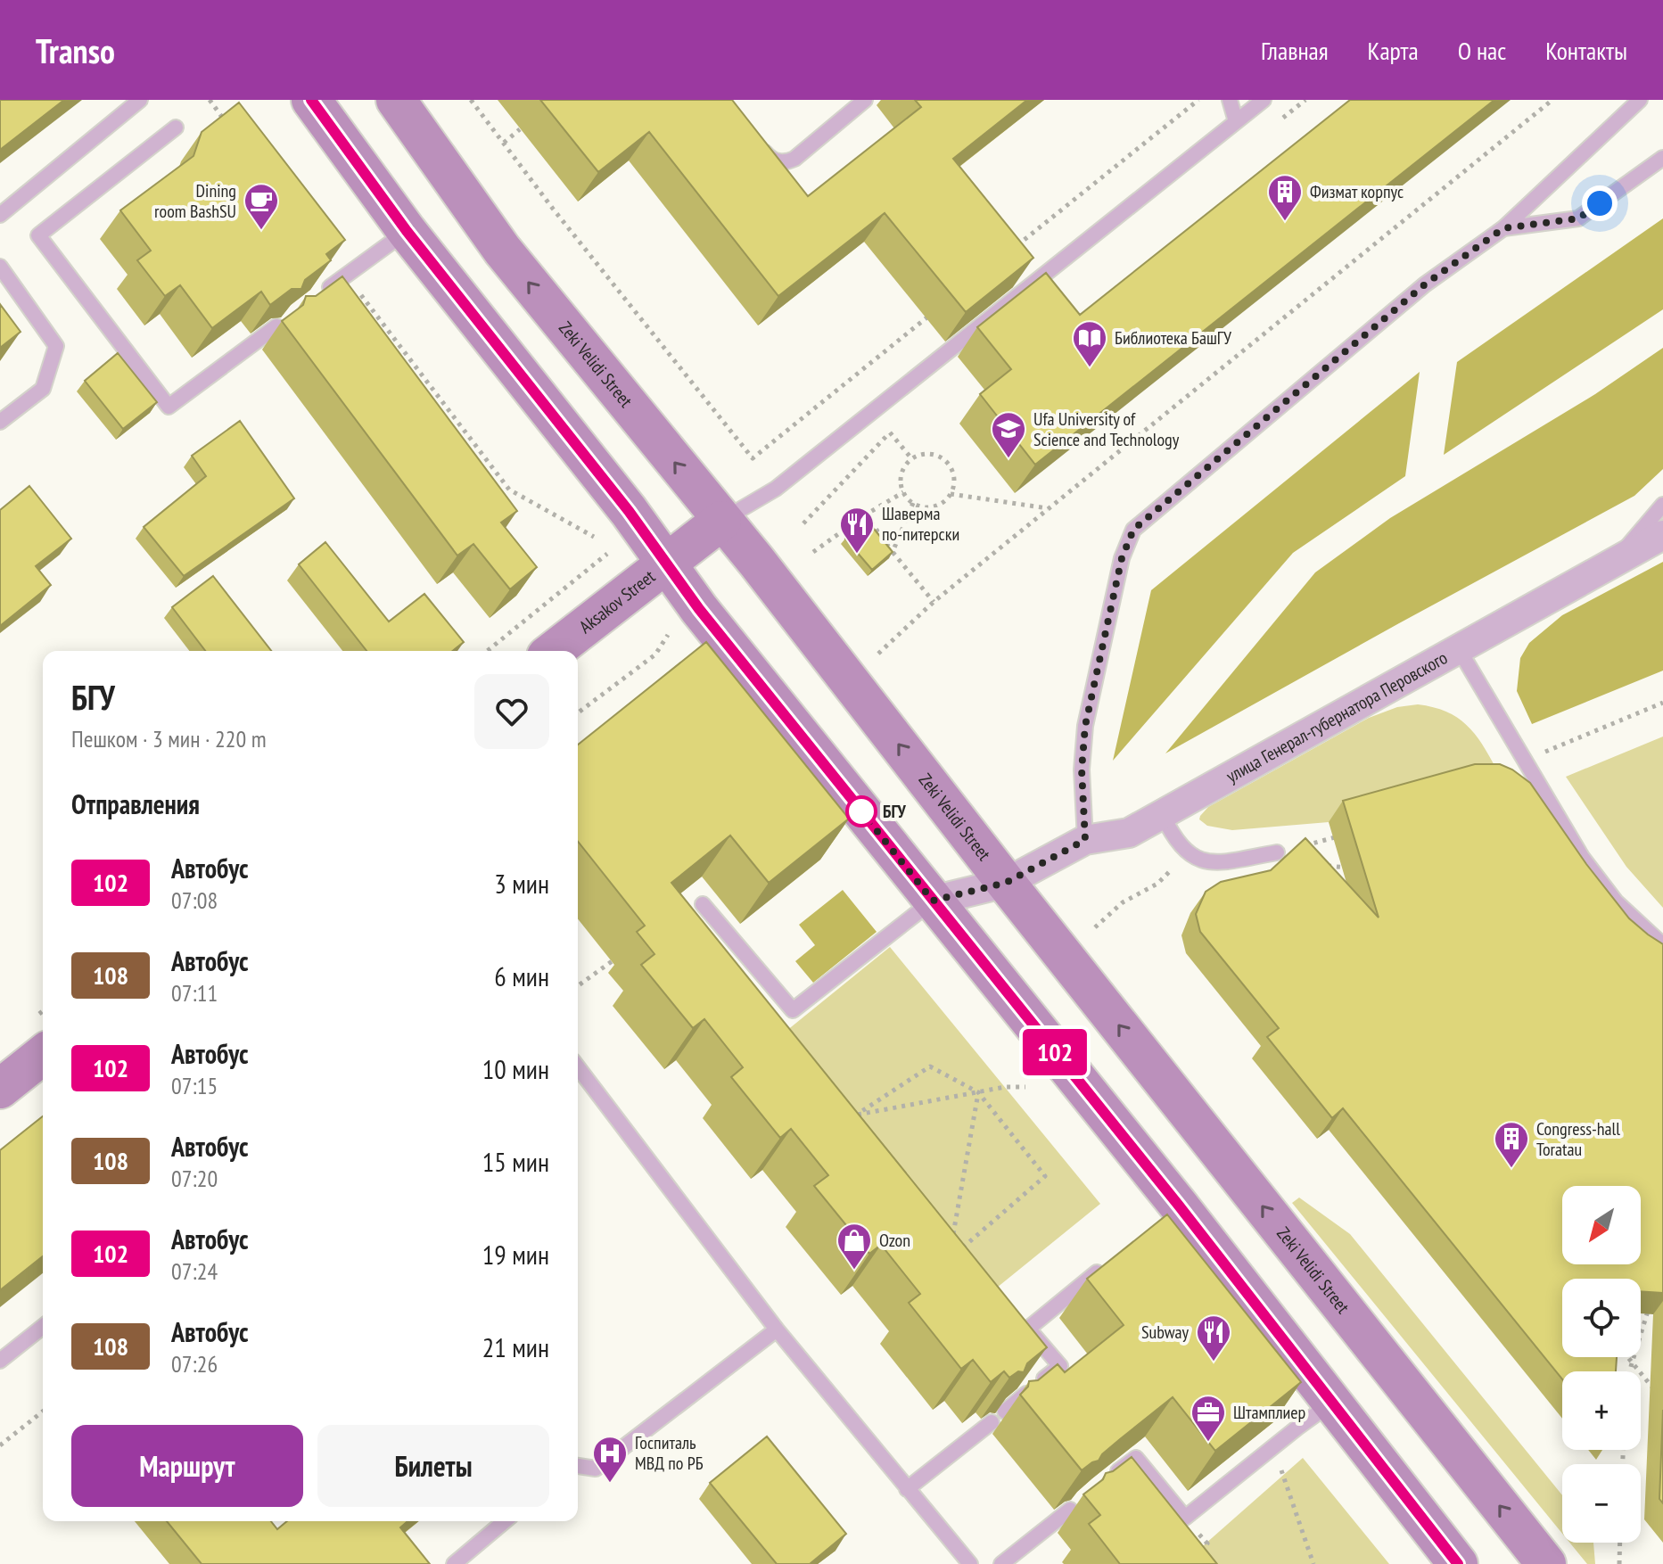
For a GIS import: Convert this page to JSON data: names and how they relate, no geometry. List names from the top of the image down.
{
  "streets": {
    "main road": ["Zeki Velidi Street", "Aksakov Street"],
    "street": ["улица Генерал-губернатора Перовского"]
  },
  "crossings": [
    ["Zeki Velidi Street", "Aksakov Street"],
    ["Zeki Velidi Street", "улица Генерал-губернатора Перовского"]
  ],
  "places": {
    "building": ["Физмат корпус", "Congress-hall Toratau"],
    "cafe": ["Dining room BashSU"],
    "library": ["Библиотека БашГУ"],
    "school or university": ["Ufa University of Science and Technology"],
    "restaurant": ["Шаверма по-питерски", "Subway"],
    "other": ["БГУ"],
    "shop": ["Ozon"],
    "office": ["Штамплиер"],
    "hospital": ["Госпиталь МВД по РБ"]
  },
  "lines": ["bus line 102"],
  "north": "bottom left",
  "page": {
    "header": "Transo",
    "nav": [
      "Главная",
      "Карта",
      "О нас",
      "Контакты"
    ],
    "on_map": "102",
    "heading": [
      ["БГУ", "Пешком · 3 мин · 220 m"],
      "Отправления"
    ],
    "list": [
      {
        "mark": "102",
        "name": "Автобус",
        "note": "07:08",
        "value": "3 мин"
      },
      {
        "mark": "108",
        "name": "Автобус",
        "note": "07:11",
        "value": "6 мин"
      },
      {
        "mark": "102",
        "name": "Автобус",
        "note": "07:15",
        "value": "10 мин"
      },
      {
        "mark": "108",
        "name": "Автобус",
        "note": "07:20",
        "value": "15 мин"
      },
      {
        "mark": "102",
        "name": "Автобус",
        "note": "07:24",
        "value": "19 мин"
      },
      {
        "mark": "108",
        "name": "Автобус",
        "note": "07:26",
        "value": "21 мин"
      }
    ],
    "map_buttons": ["+", "−"],
    "buttons": ["Маршрут", "Билеты"]
  }
}
